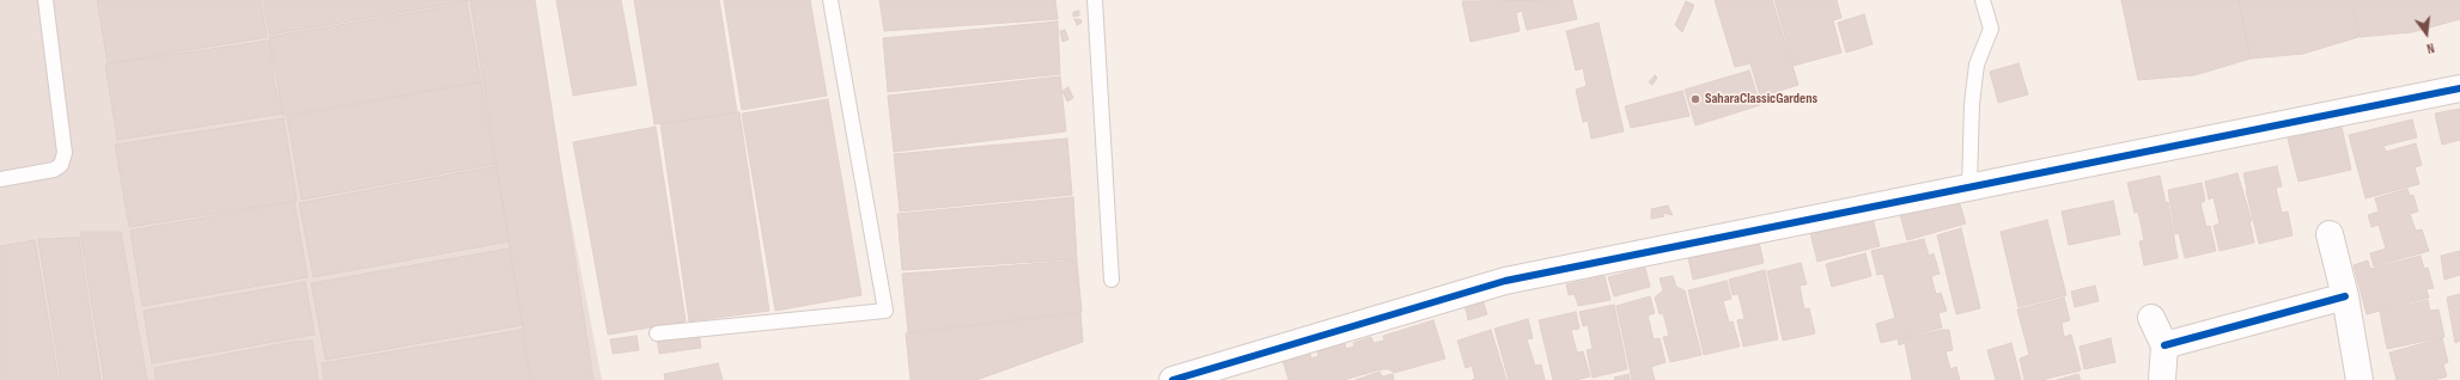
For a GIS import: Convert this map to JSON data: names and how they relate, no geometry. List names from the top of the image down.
{
  "places": ["SaharaClassicGardens"],
  "north": "bottom"
}
